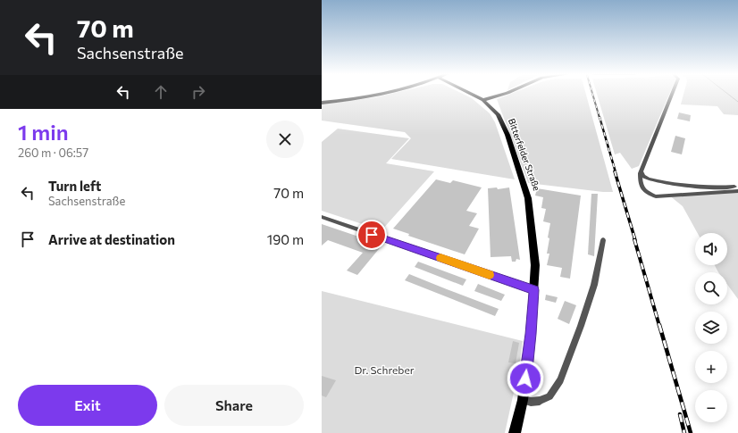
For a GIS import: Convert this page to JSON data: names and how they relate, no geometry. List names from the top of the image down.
{
  "streets": {
    "main road": ["Bitterfelder Straße"]
  },
  "parks": ["Dr. Schreber"],
  "page": {
    "turn": ["70 m", "Sachsenstraße"],
    "heading": ["1 min", "260 m · 06:57"],
    "list": [
      {
        "name": "Turn left",
        "note": "Sachsenstraße",
        "value": "70 m"
      },
      {
        "name": "Arrive at destination",
        "value": "190 m"
      }
    ],
    "map_buttons": ["+", "−"],
    "buttons": ["Exit", "Share"]
  }
}
